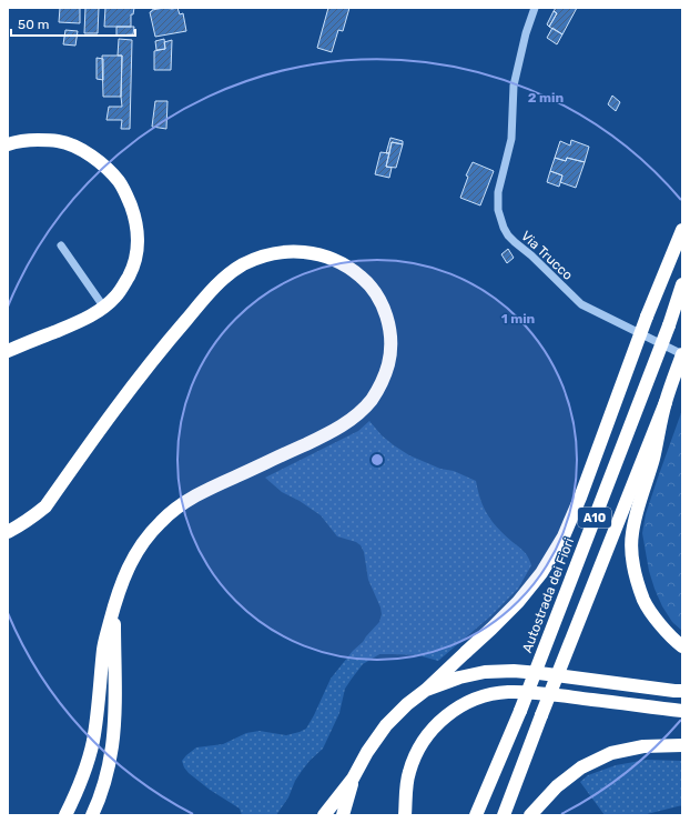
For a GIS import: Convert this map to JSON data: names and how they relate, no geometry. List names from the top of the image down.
{
  "streets": {
    "highway": ["A10", "Autostrada dei Fiori"],
    "street": ["Via Trucco"]
  },
  "crossings": [
    ["Via Trucco", "A10"]
  ],
  "scale_bar": "50 m",
  "rings": ["2 min", "1 min"]
}
